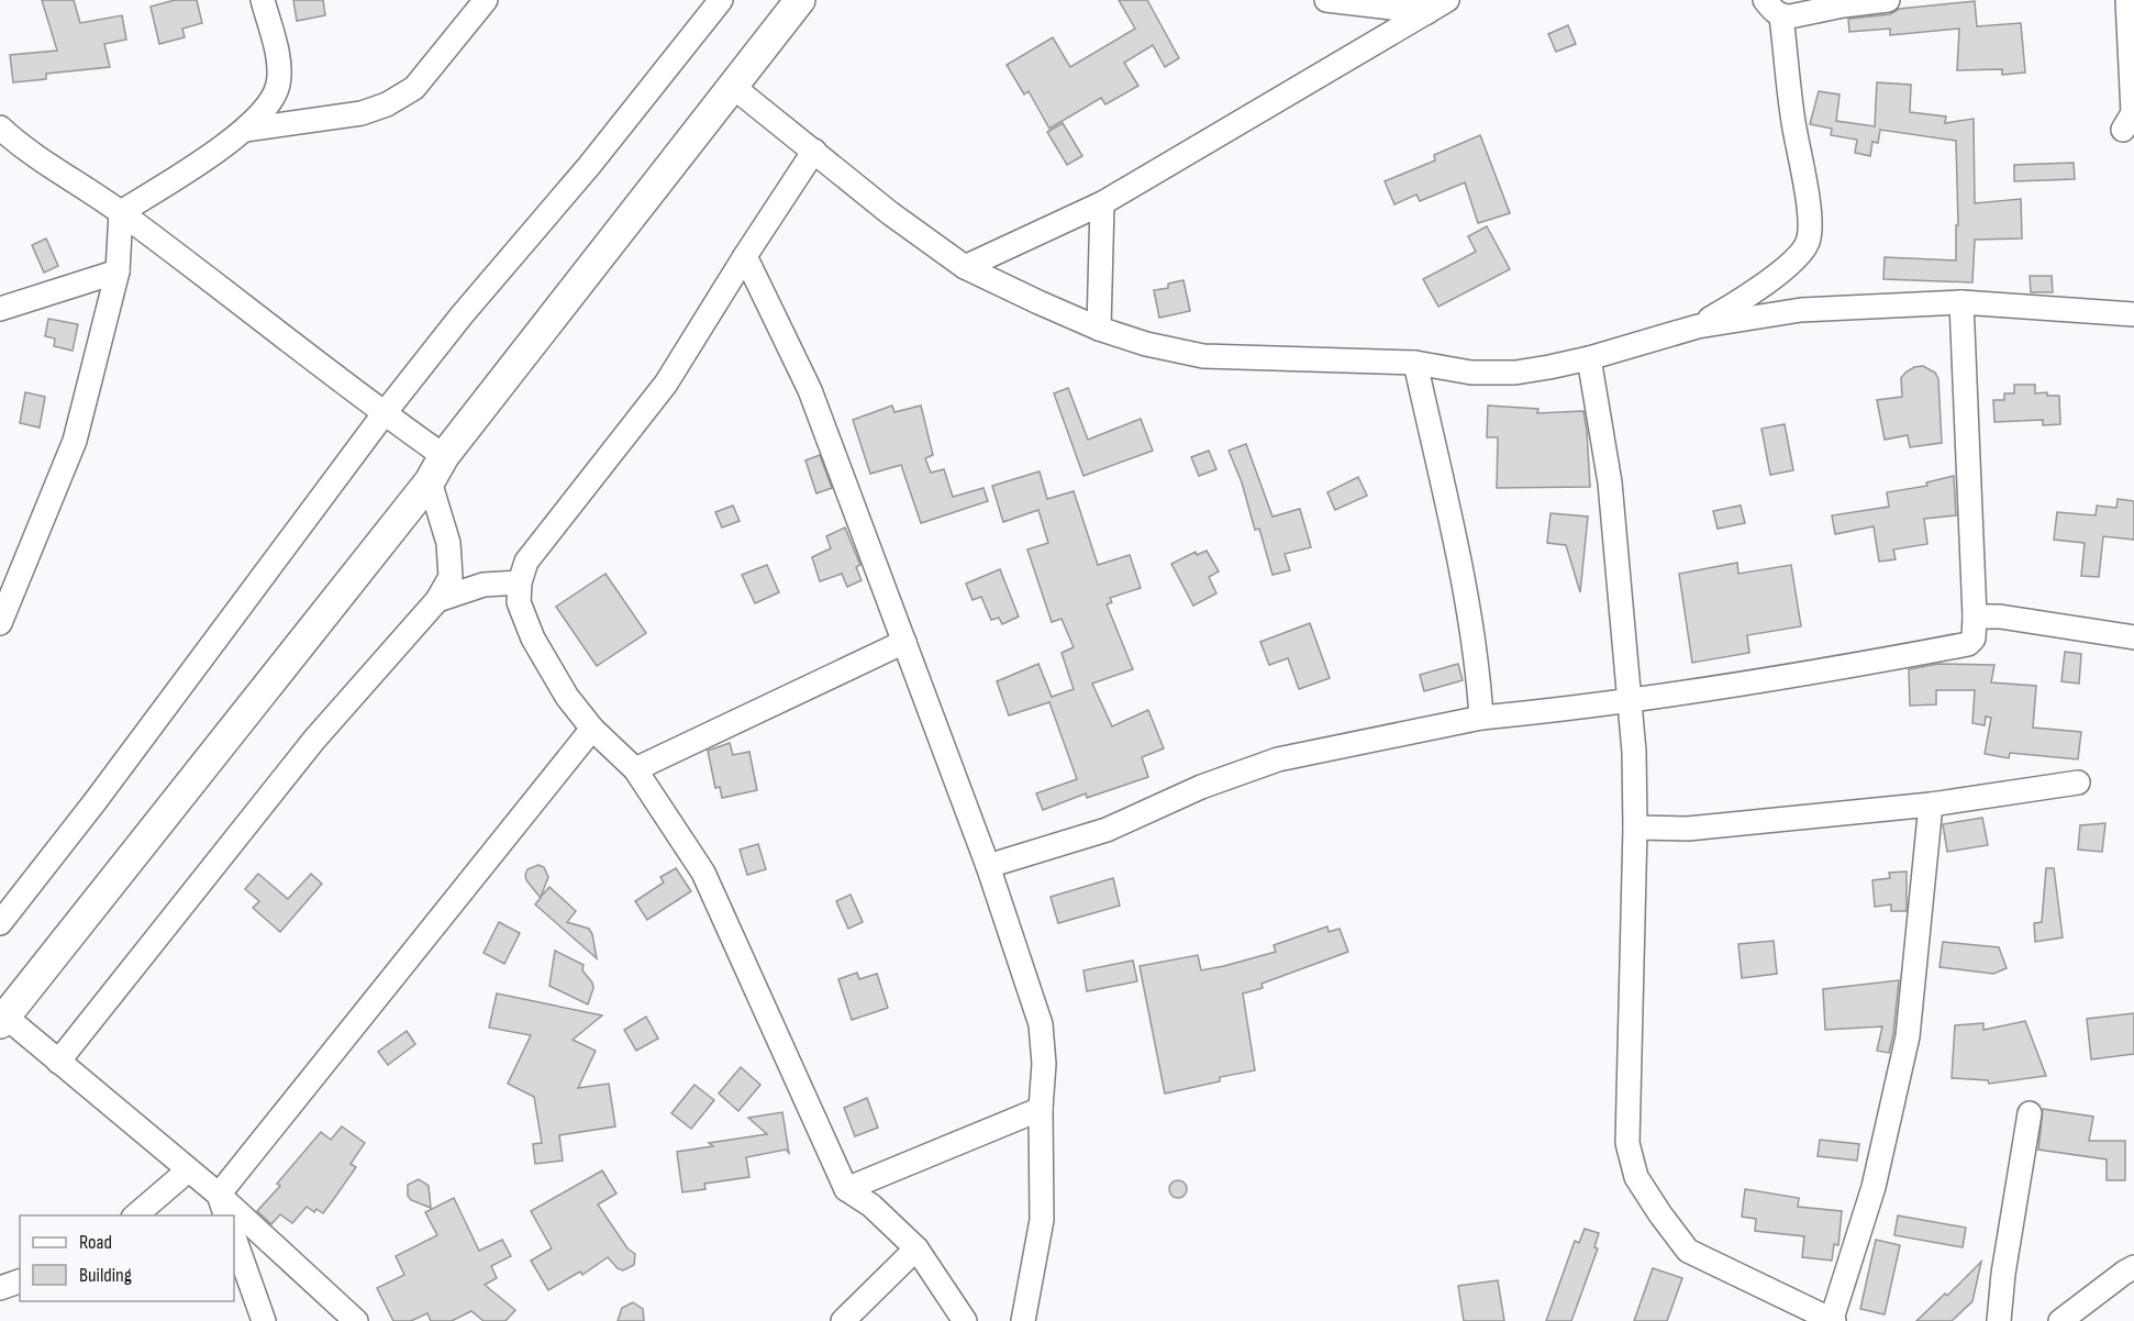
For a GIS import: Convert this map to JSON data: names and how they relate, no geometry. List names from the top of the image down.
{
  "legend": ["Road", "Building"]
}
